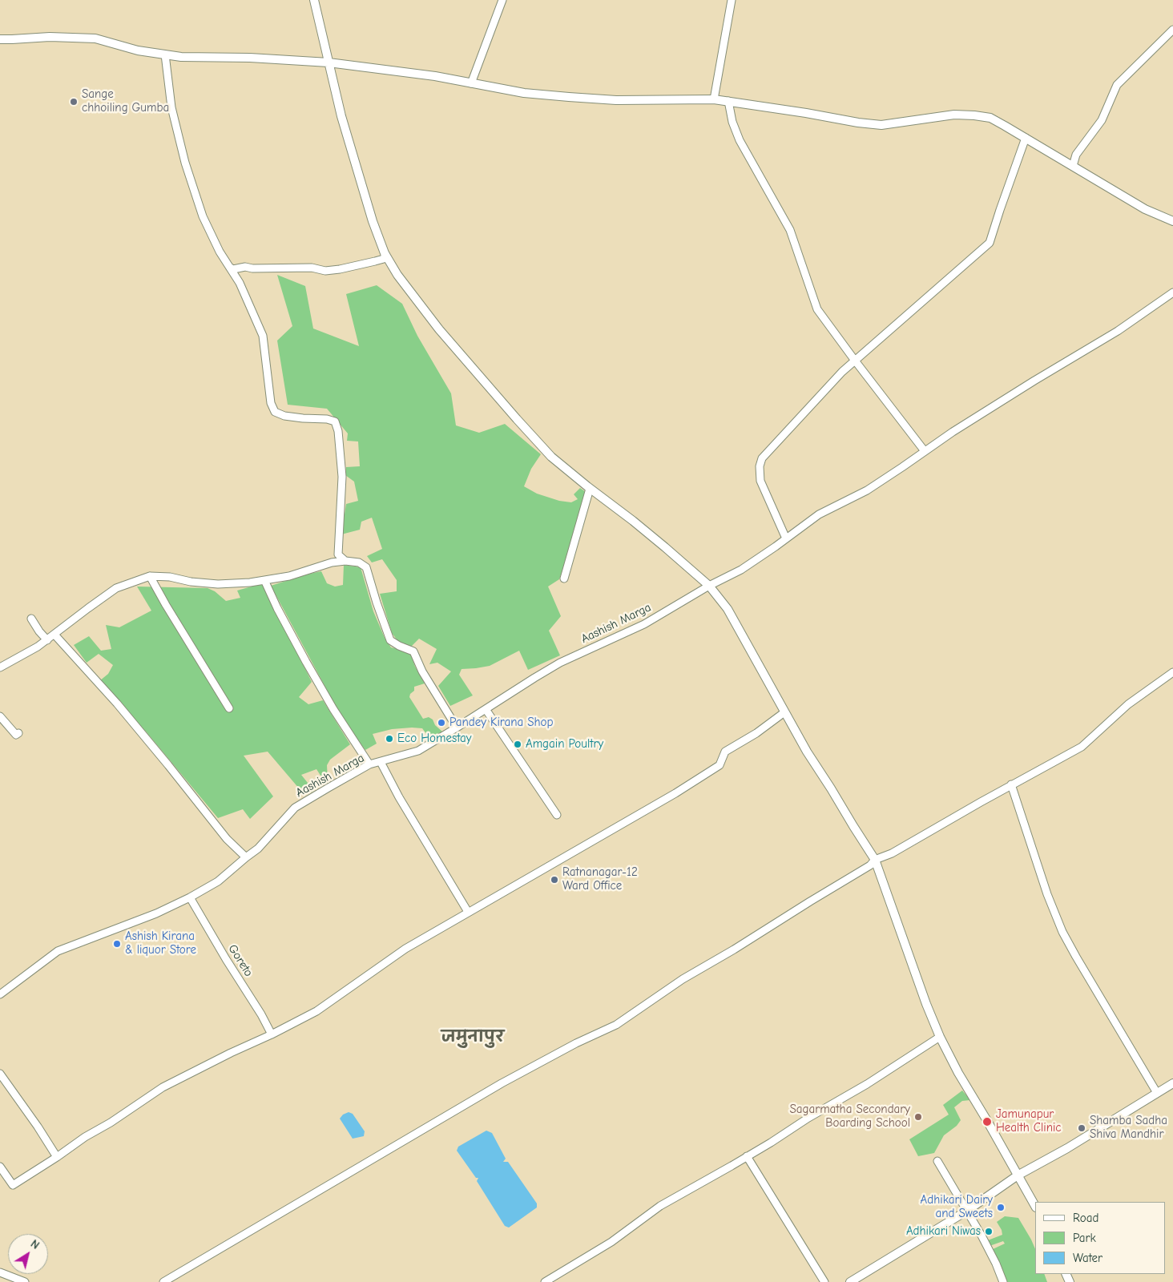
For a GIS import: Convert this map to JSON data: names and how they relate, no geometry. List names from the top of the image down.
{
  "streets": {
    "street": ["Aashish Marga", "Goreto"]
  },
  "crossings": [
    ["Aashish Marga", "Goreto"]
  ],
  "districts": ["जमुनापुर"],
  "places": [
    "Sange chhoiling Gumba",
    "Pandey Kirana Shop",
    "Eco Homestay",
    "Amgain Poultry",
    "Ratnanagar-12 Ward Office",
    "Ashish Kirana & liquor Store",
    "Sagarmatha Secondary Boarding School",
    "Jamunapur Health Clinic",
    "Shamba Sadha Shiva Mandhir",
    "Adhikari Dairy and Sweets",
    "Adhikari Niwas"
  ],
  "legend": ["Road", "Park", "Water"],
  "north": "top right"
}
